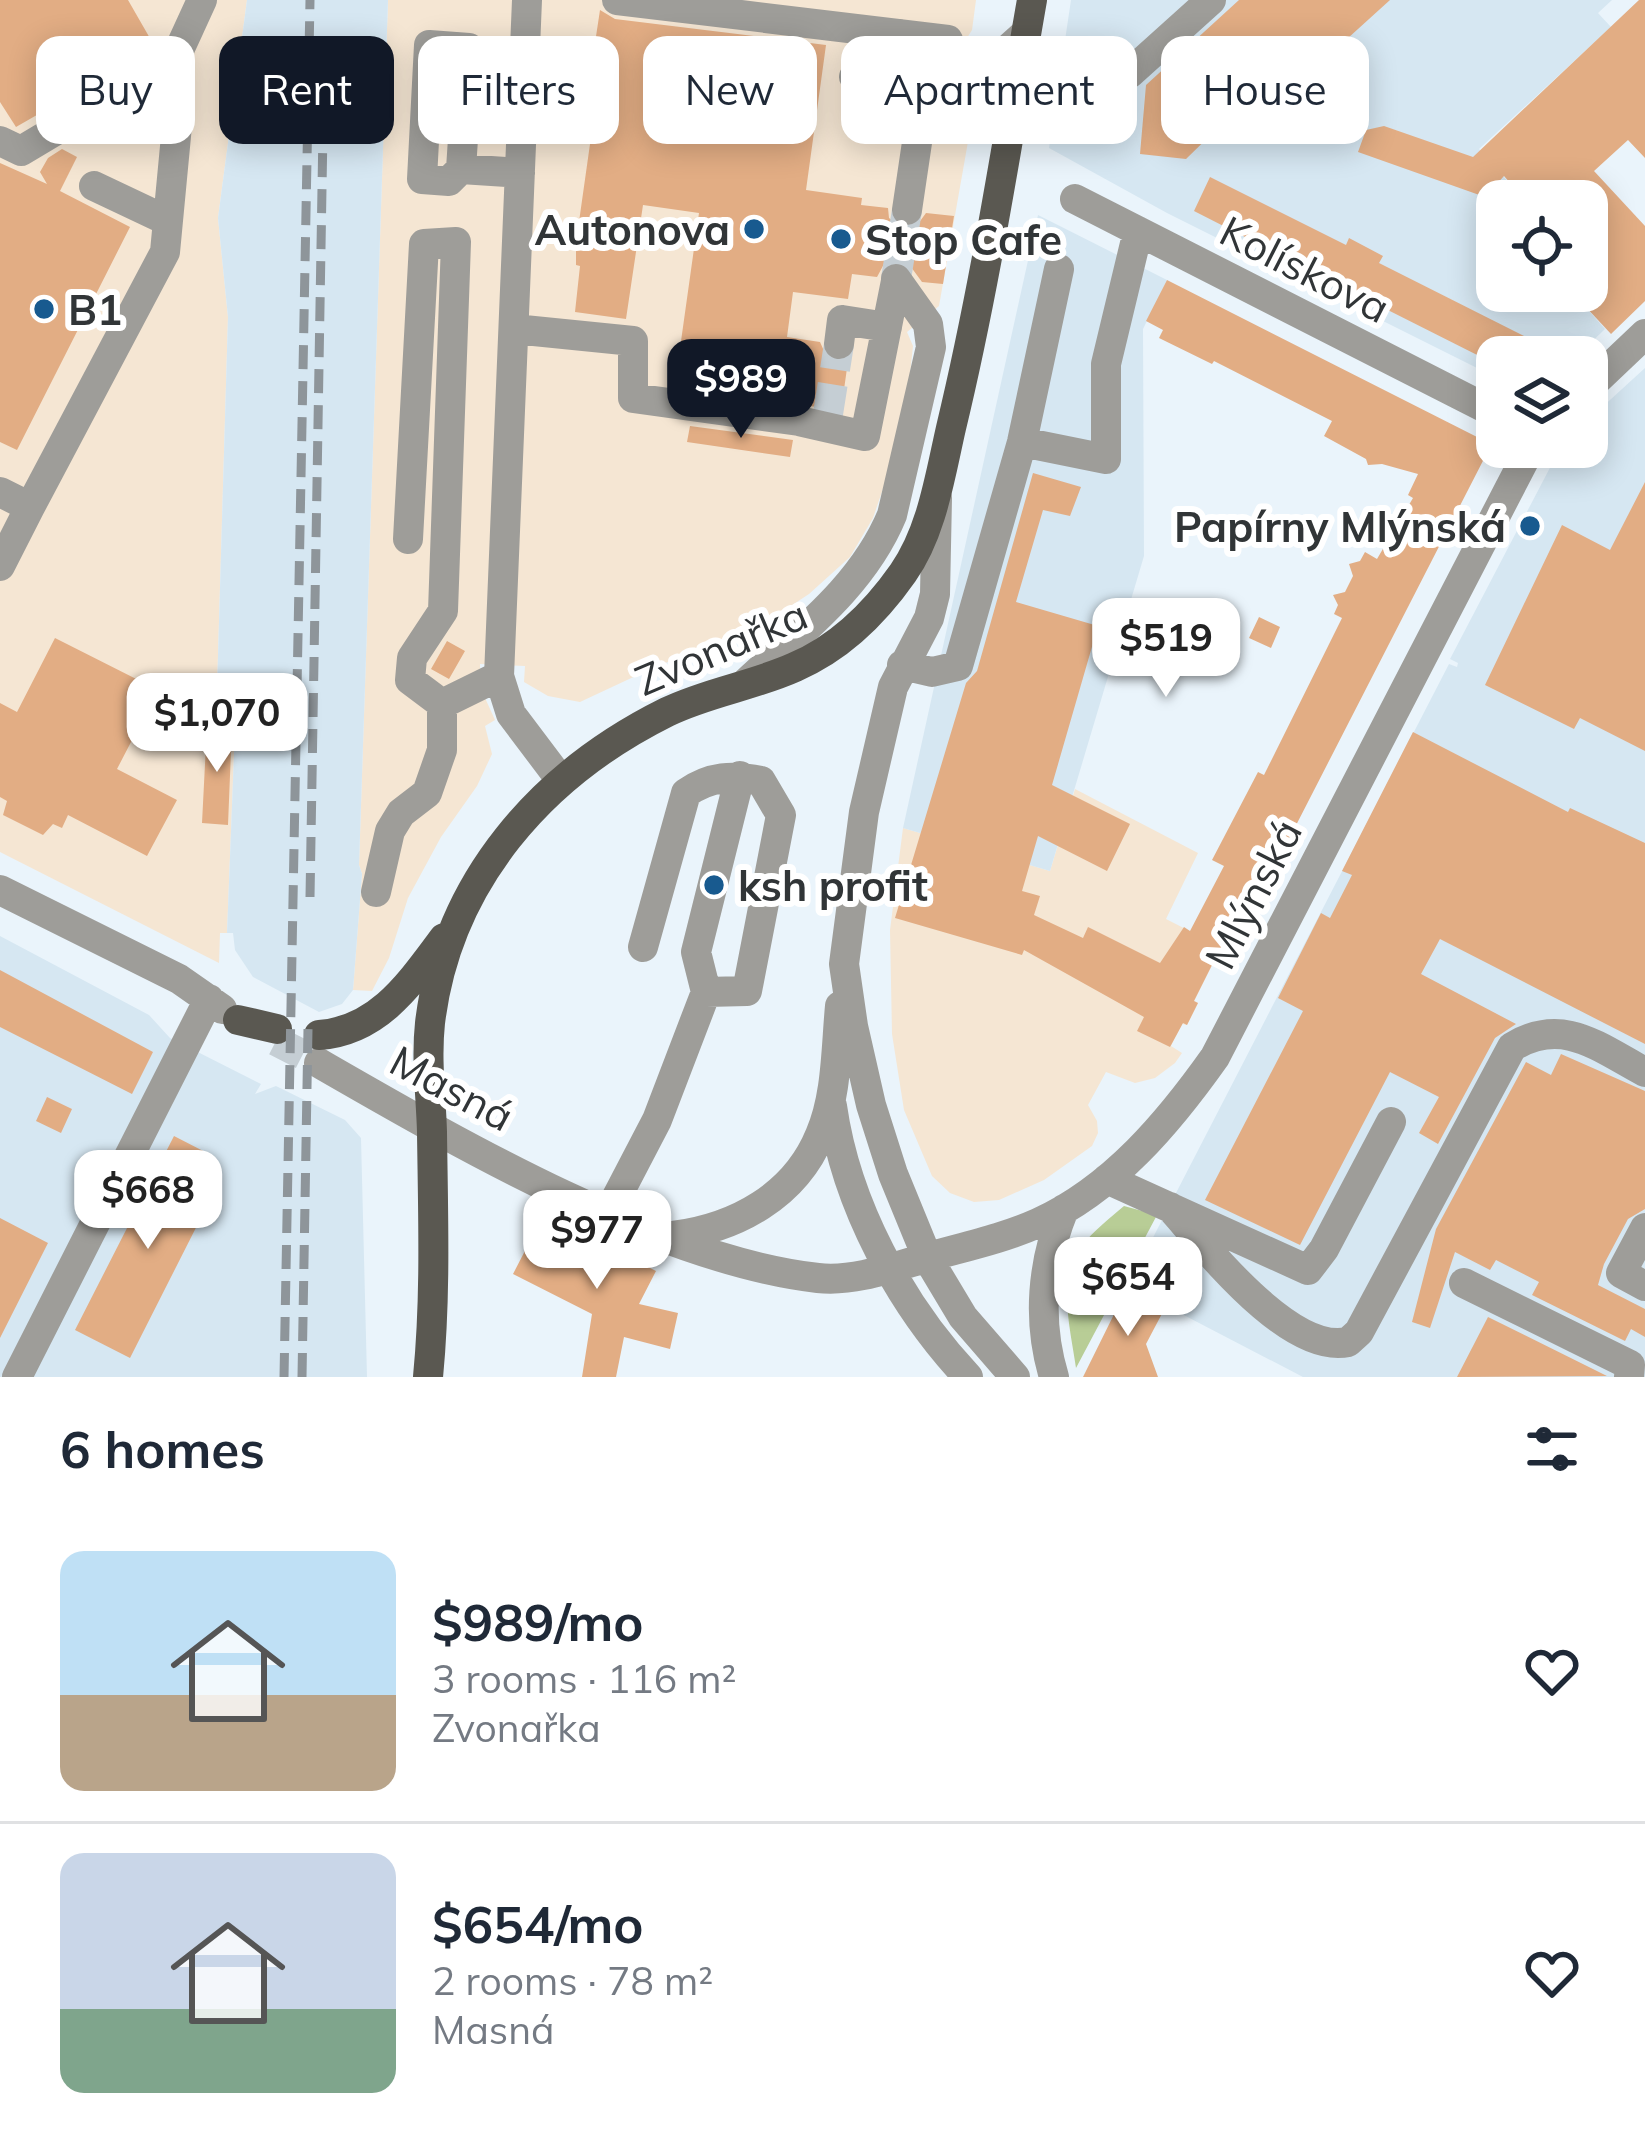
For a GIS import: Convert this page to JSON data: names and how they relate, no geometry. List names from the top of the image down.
{
  "streets": {
    "main road": ["Zvonařka"],
    "street": ["Kolískova", "Mlýnská", "Masná"]
  },
  "crossings": [
    ["Zvonařka", "Mlýnská"],
    ["Zvonařka", "Masná"],
    ["Mlýnská", "Masná"]
  ],
  "places": [
    "Autonova",
    "Stop Cafe",
    "B1",
    "Papírny Mlýnská",
    "ksh profit"
  ],
  "page": {
    "chip": [
      "Buy",
      "Rent",
      "Filters",
      "New",
      "Apartment",
      "House"
    ],
    "price": [
      "$989",
      "$519",
      "$1,070",
      "$668",
      "$977",
      "$654"
    ],
    "heading": "6 homes",
    "list": [
      {
        "name": "$989/mo",
        "note": "3 rooms · 116 m² · Zvonařka"
      },
      {
        "name": "$654/mo",
        "note": "2 rooms · 78 m² · Masná"
      }
    ]
  }
}
